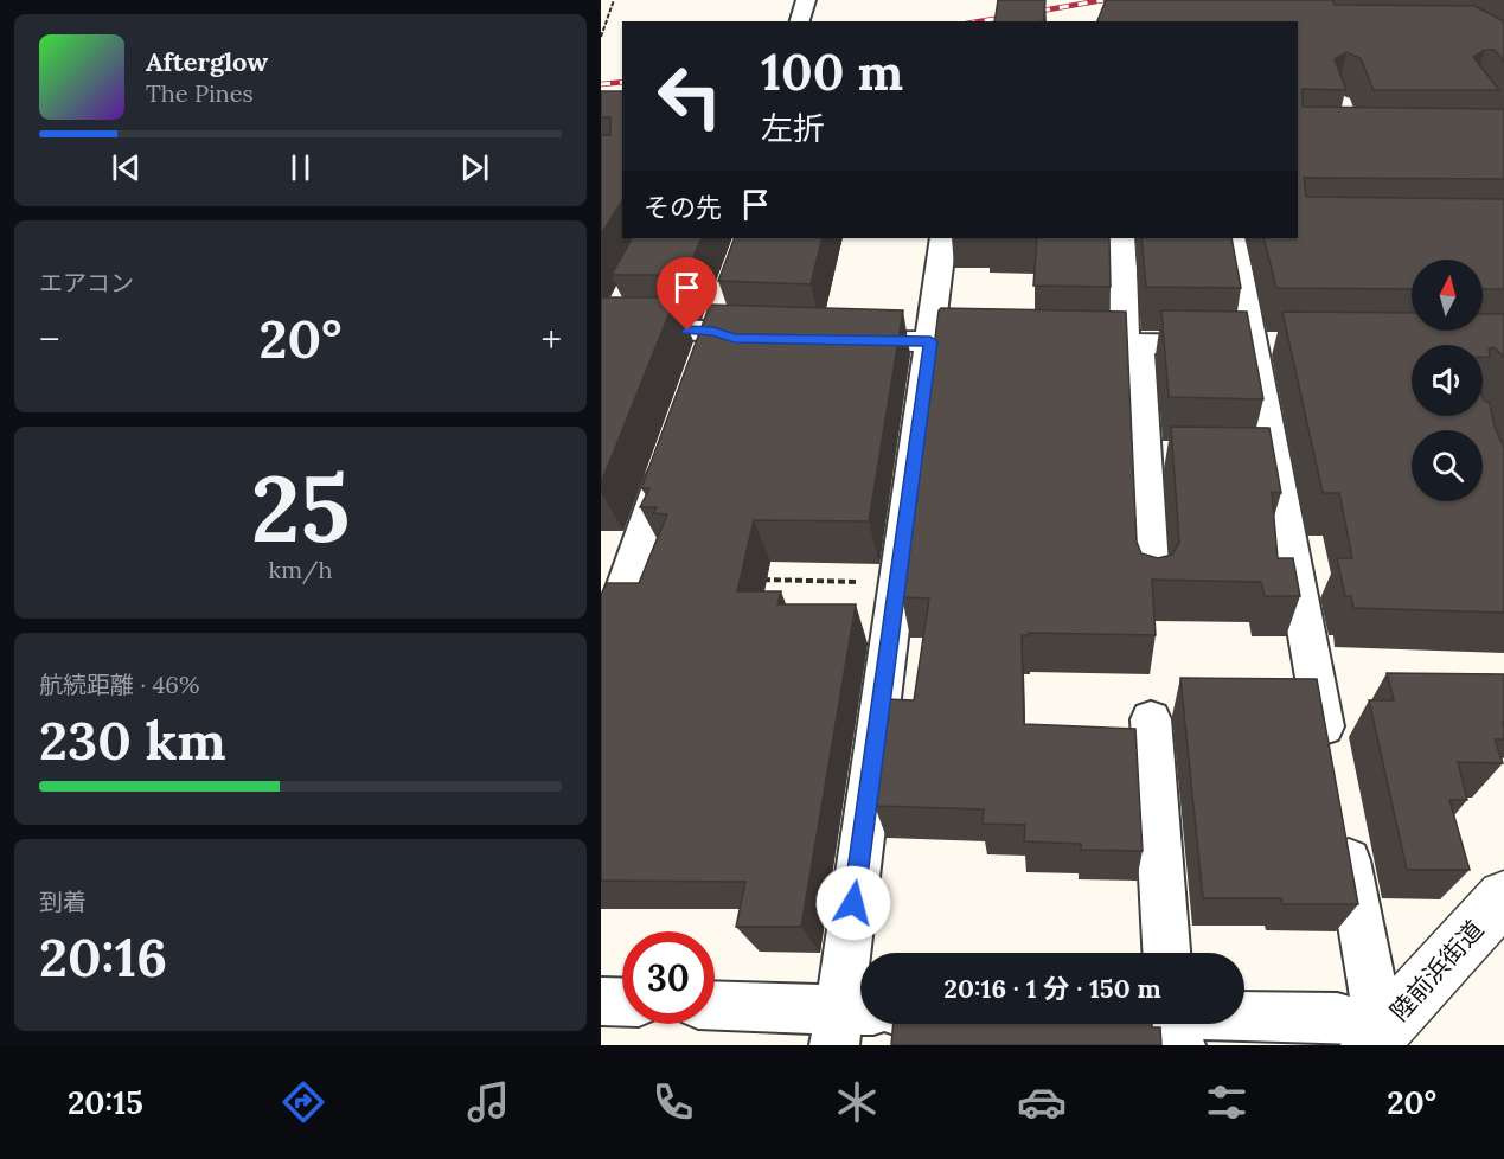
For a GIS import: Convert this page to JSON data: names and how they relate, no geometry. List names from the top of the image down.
{
  "streets": {
    "street": ["陸前浜街道"]
  },
  "north": "top",
  "page": {
    "turn": ["100 m", "左折"],
    "song": ["Afterglow", "The Pines"],
    "then": "その先",
    "tile": [
      "エアコン",
      ["25", "km/h"],
      ["航続距離 · 46%", "230 km"],
      ["到着", "20:16"]
    ],
    "heat": ["−", "20°", "+"],
    "limit": "30",
    "trip": "20:16 · 1 分 · 150 m",
    "tabs": ["20:15", "20°"]
  }
}
